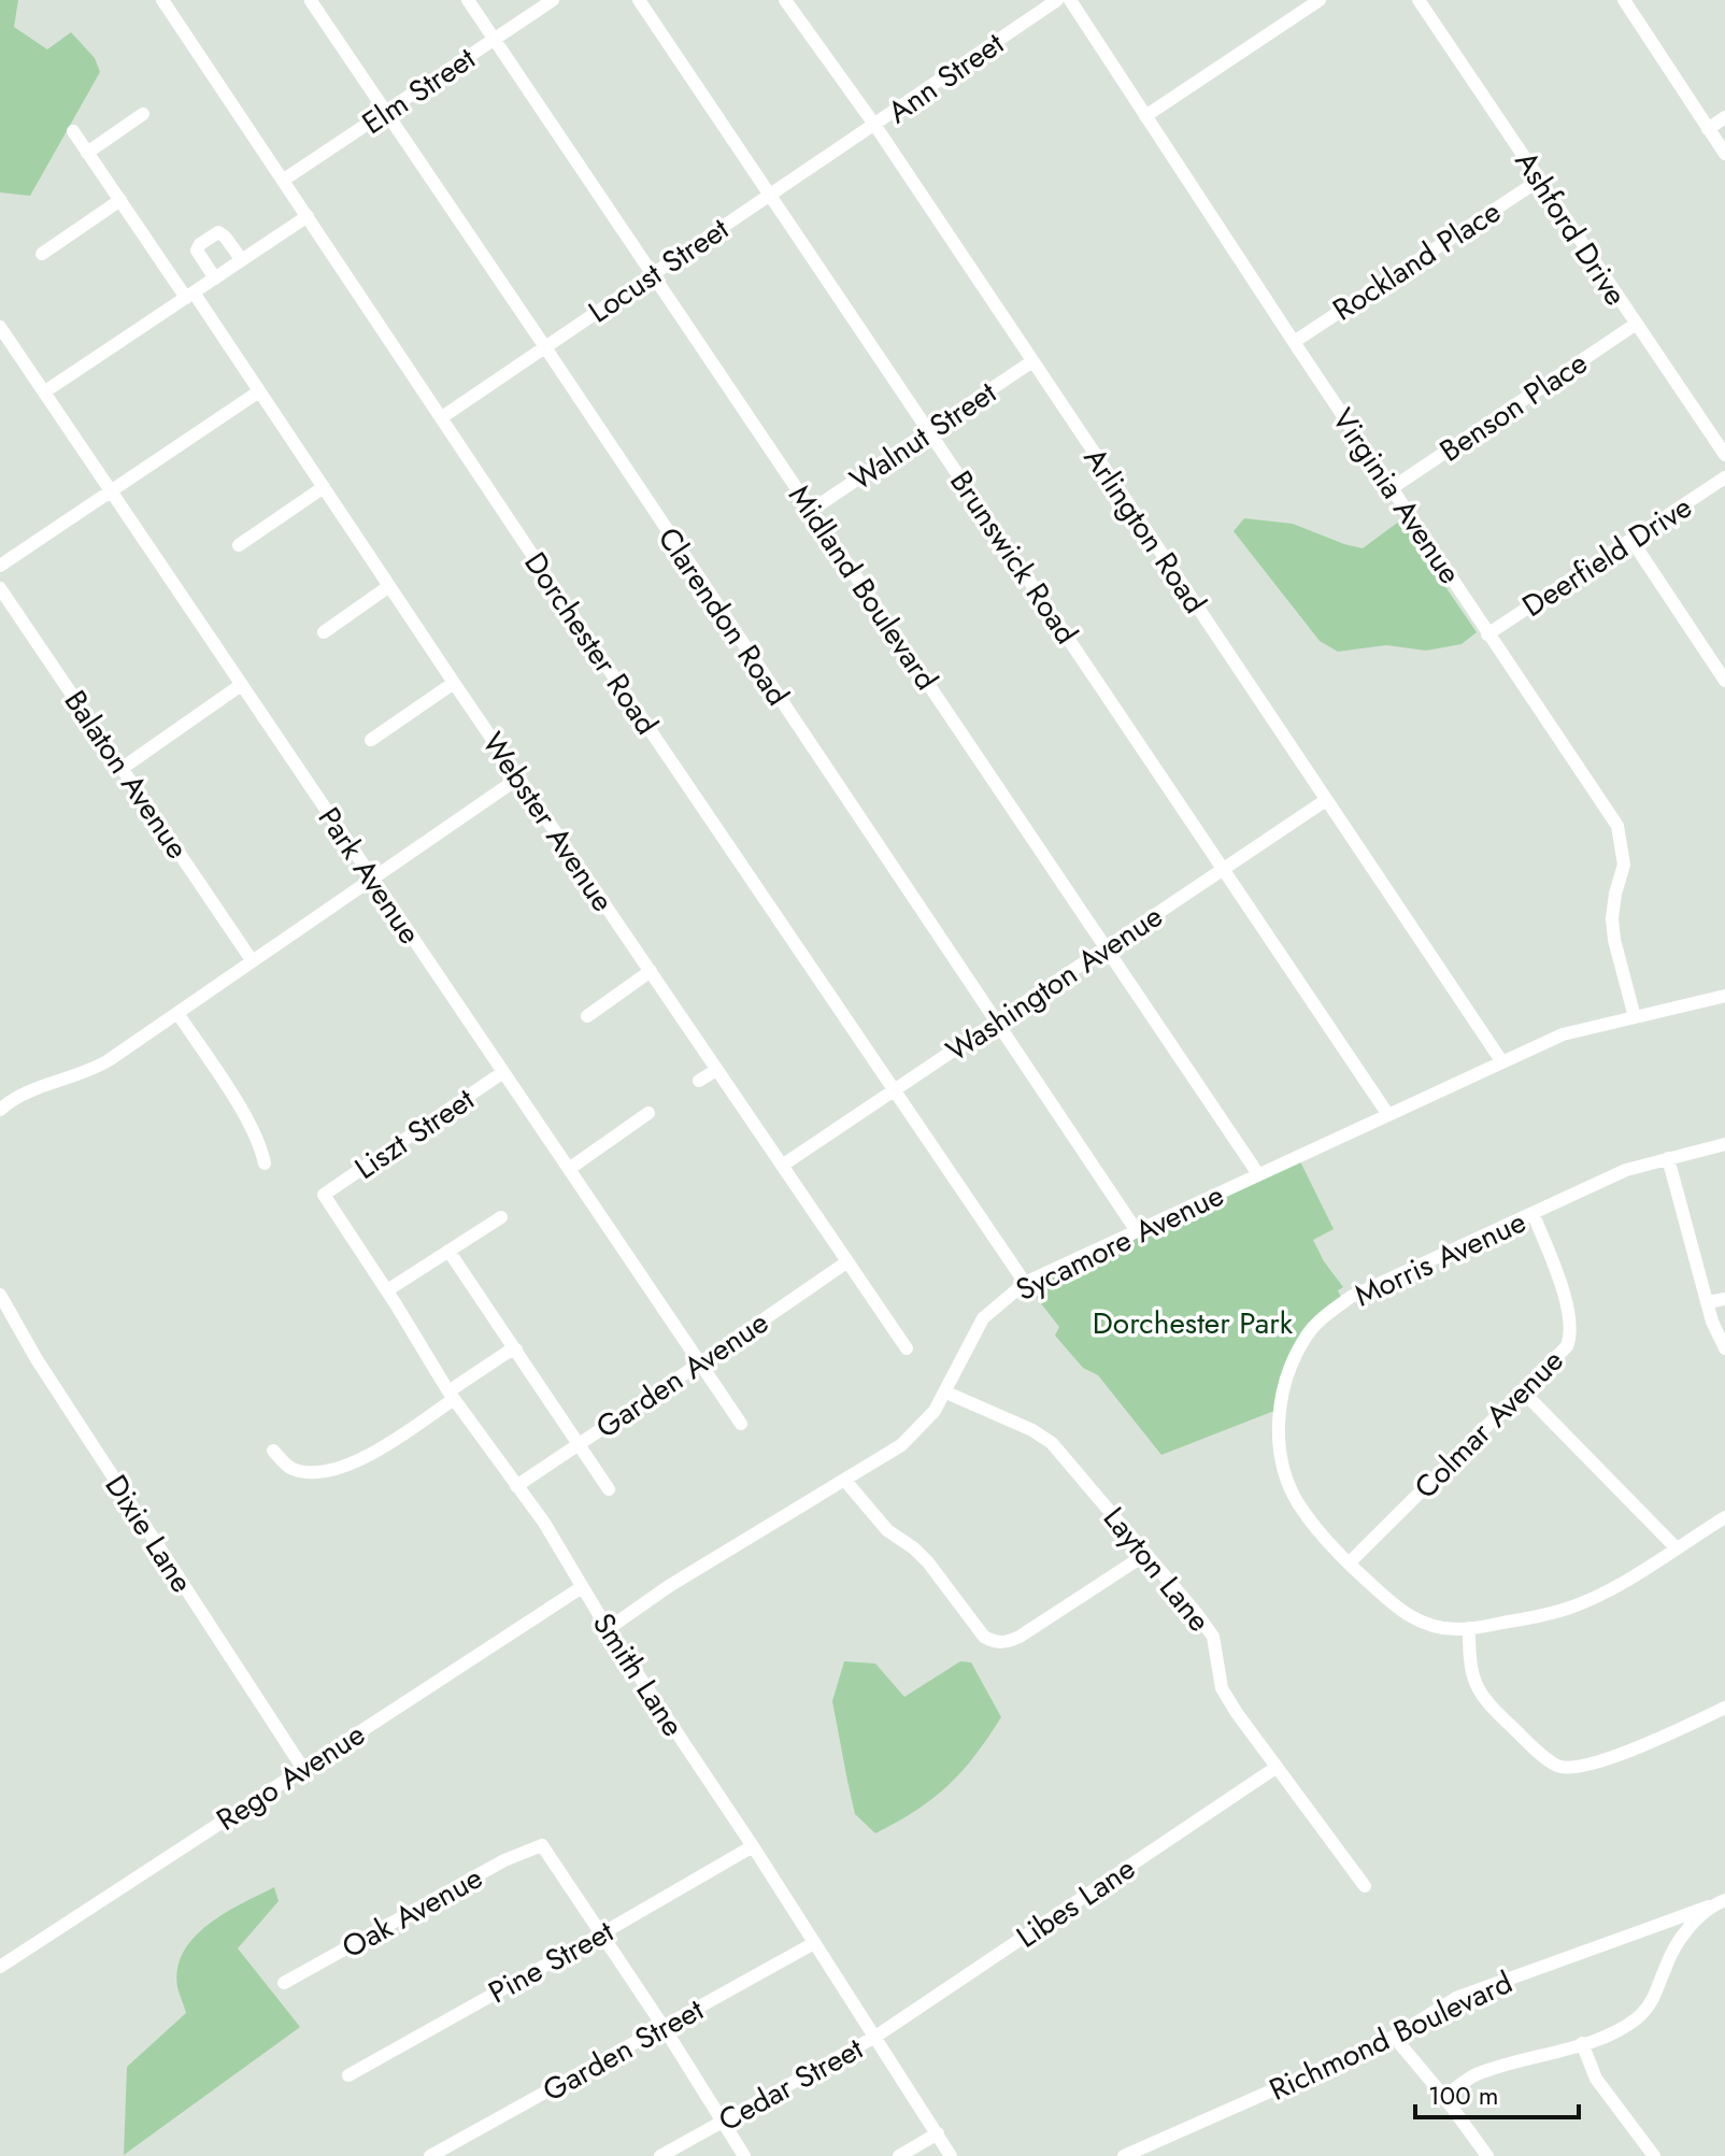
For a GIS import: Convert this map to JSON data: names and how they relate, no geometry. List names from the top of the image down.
{
  "streets": {
    "street": [
      "Ann Street",
      "Elm Street",
      "Ashford Drive",
      "Rockland Place",
      "Locust Street",
      "Benson Place",
      "Walnut Street",
      "Virginia Avenue",
      "Arlington Road",
      "Deerfield Drive",
      "Brunswick Road",
      "Midland Boulevard",
      "Clarendon Road",
      "Dorchester Road",
      "Balaton Avenue",
      "Webster Avenue",
      "Park Avenue",
      "Washington Avenue",
      "Liszt Street",
      "Sycamore Avenue",
      "Morris Avenue",
      "Garden Avenue",
      "Colmar Avenue",
      "Dixie Lane",
      "Layton Lane",
      "Smith Lane",
      "Rego Avenue",
      "Libes Lane",
      "Oak Avenue",
      "Pine Street",
      "Richmond Boulevard",
      "Garden Street",
      "Cedar Street"
    ]
  },
  "crossings": [
    ["Ann Street", "Locust Street"],
    ["Ann Street", "Arlington Road"],
    ["Elm Street", "Midland Boulevard"],
    ["Elm Street", "Clarendon Road"],
    ["Elm Street", "Dorchester Road"],
    ["Ashford Drive", "Rockland Place"],
    ["Ashford Drive", "Benson Place"],
    ["Rockland Place", "Virginia Avenue"],
    ["Locust Street", "Arlington Road"],
    ["Locust Street", "Brunswick Road"],
    ["Locust Street", "Midland Boulevard"],
    ["Locust Street", "Clarendon Road"],
    ["Locust Street", "Dorchester Road"],
    ["Benson Place", "Virginia Avenue"],
    ["Walnut Street", "Arlington Road"],
    ["Walnut Street", "Brunswick Road"],
    ["Walnut Street", "Midland Boulevard"],
    ["Virginia Avenue", "Deerfield Drive"],
    ["Virginia Avenue", "Sycamore Avenue"],
    ["Arlington Road", "Washington Avenue"],
    ["Arlington Road", "Sycamore Avenue"],
    ["Brunswick Road", "Washington Avenue"],
    ["Brunswick Road", "Sycamore Avenue"],
    ["Midland Boulevard", "Washington Avenue"],
    ["Midland Boulevard", "Sycamore Avenue"],
    ["Clarendon Road", "Washington Avenue"],
    ["Clarendon Road", "Sycamore Avenue"],
    ["Dorchester Road", "Washington Avenue"],
    ["Dorchester Road", "Sycamore Avenue"],
    ["Webster Avenue", "Washington Avenue"],
    ["Webster Avenue", "Garden Avenue"],
    ["Park Avenue", "Liszt Street"],
    ["Park Avenue", "Garden Avenue"],
    ["Liszt Street", "Smith Lane"],
    ["Sycamore Avenue", "Layton Lane"],
    ["Sycamore Avenue", "Smith Lane"],
    ["Morris Avenue", "Colmar Avenue"],
    ["Garden Avenue", "Smith Lane"],
    ["Dixie Lane", "Rego Avenue"],
    ["Layton Lane", "Libes Lane"],
    ["Smith Lane", "Rego Avenue"],
    ["Smith Lane", "Libes Lane"],
    ["Smith Lane", "Pine Street"],
    ["Smith Lane", "Garden Street"],
    ["Smith Lane", "Cedar Street"],
    ["Libes Lane", "Cedar Street"],
    ["Oak Avenue", "Pine Street"]
  ],
  "parks": ["Dorchester Park"],
  "scale_bar": "100 m"
}
